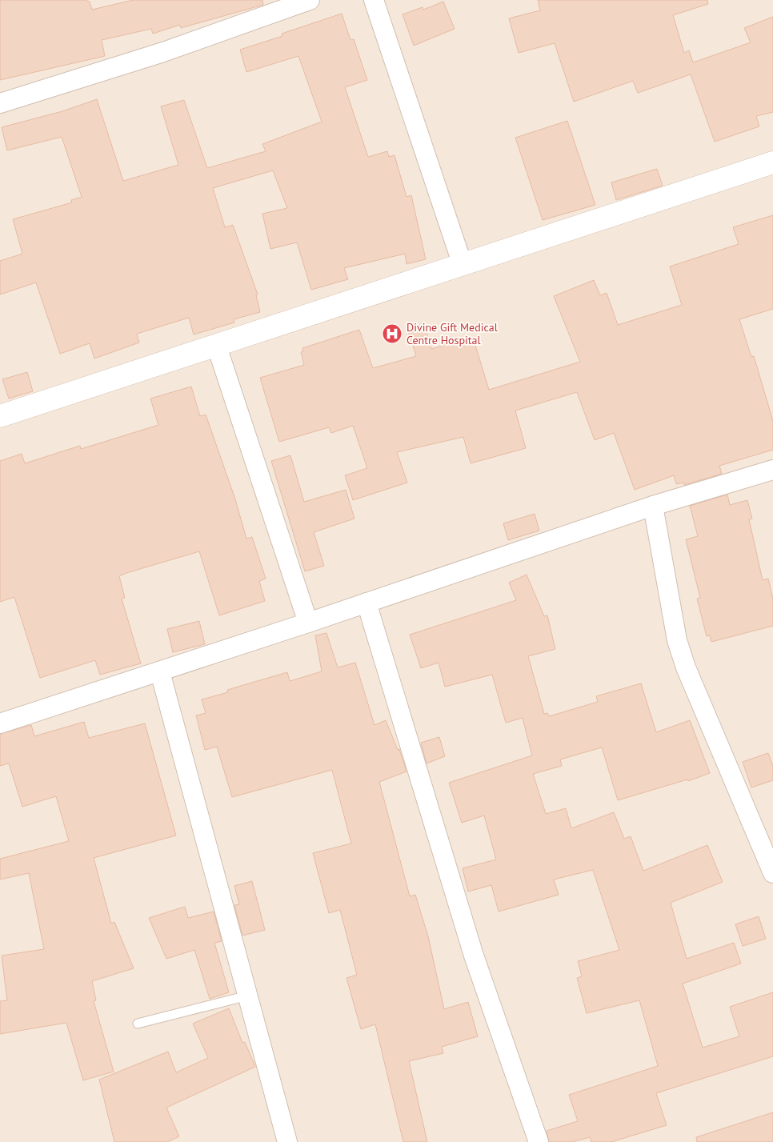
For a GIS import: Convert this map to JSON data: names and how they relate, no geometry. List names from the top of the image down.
{
  "places": {
    "hospital": ["Divine Gift Medical Centre Hospital"]
  }
}
